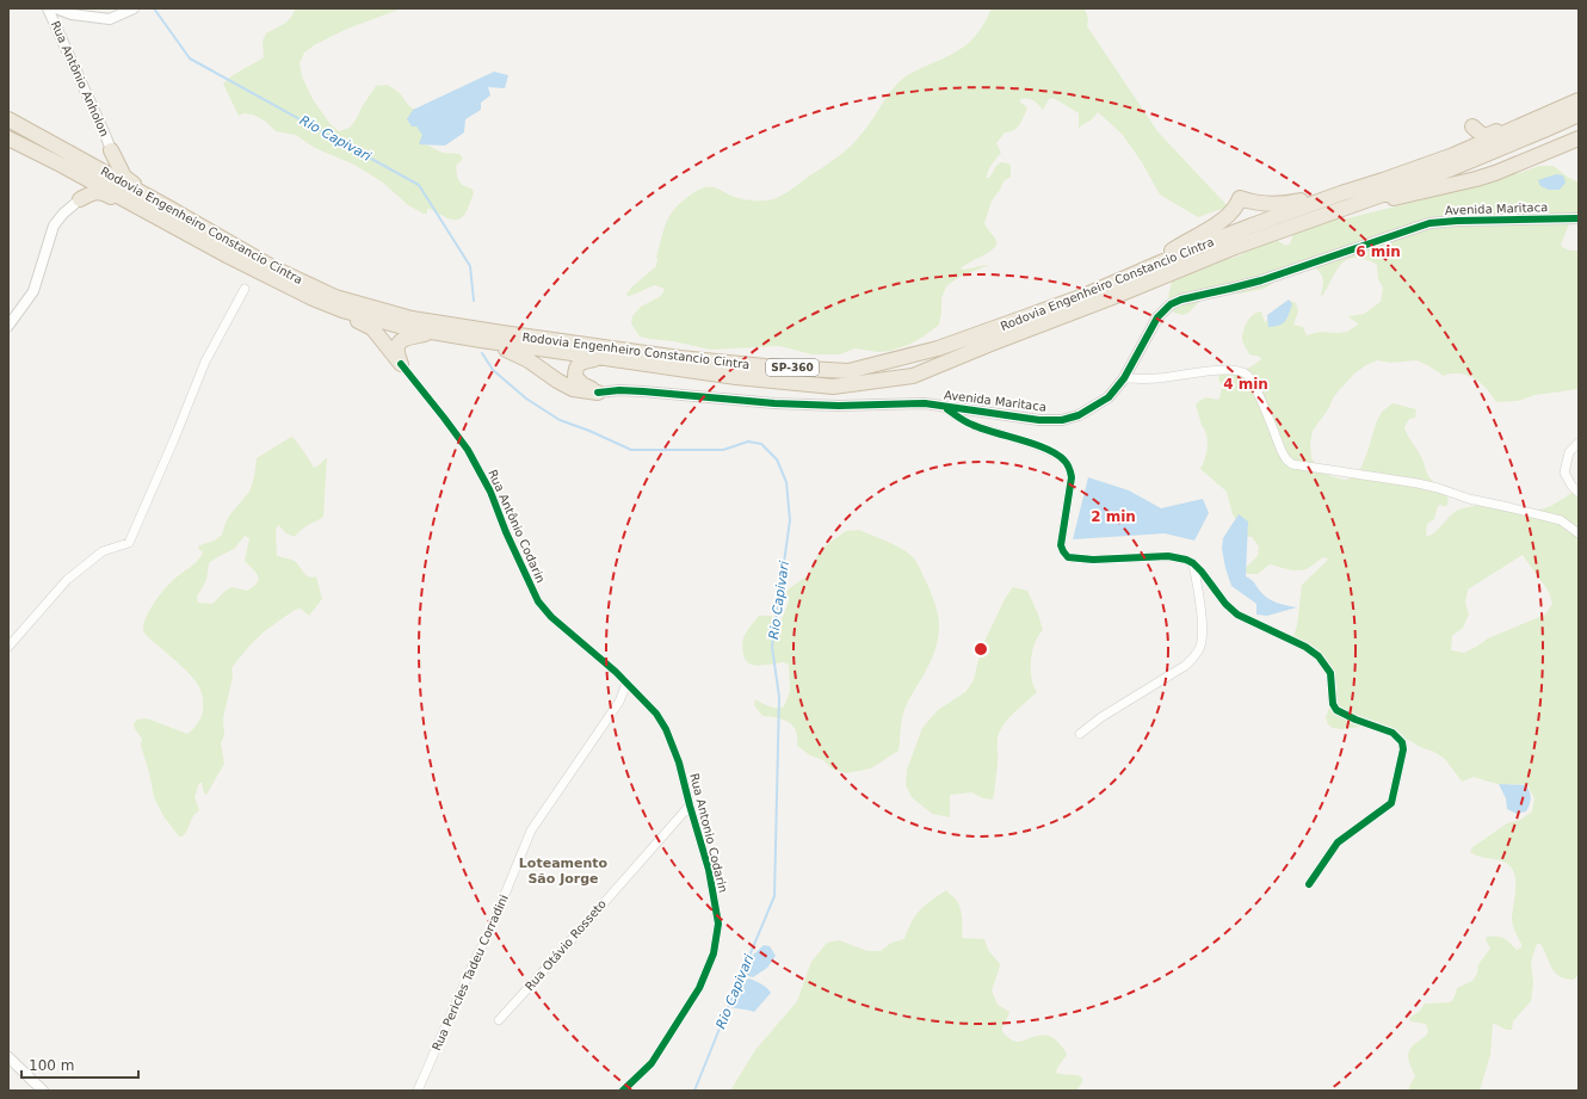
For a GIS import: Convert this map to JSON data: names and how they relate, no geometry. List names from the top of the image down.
{
  "streets": {
    "highway": ["Rodovia Engenheiro Constancio Cintra", "SP-360"],
    "street": [
      "Rua Antônio Anholon",
      "Avenida Maritaca",
      "Rua Antônio Codarin",
      "Rua Antonio Codarin",
      "Rua Otávio Rosseto",
      "Rua Pericles Tadeu Corradini"
    ]
  },
  "crossings": [
    ["Rua Antônio Codarin", "Rua Antonio Codarin"],
    ["Rua Antônio Codarin", "Rua Pericles Tadeu Corradini"],
    ["Rua Antonio Codarin", "Rua Otávio Rosseto"],
    ["Rua Antonio Codarin", "Rua Pericles Tadeu Corradini"]
  ],
  "districts": ["Loteamento São Jorge"],
  "water": ["Rio Capivari"],
  "scale_bar": "100 m",
  "rings": ["6 min", "4 min", "2 min"]
}
